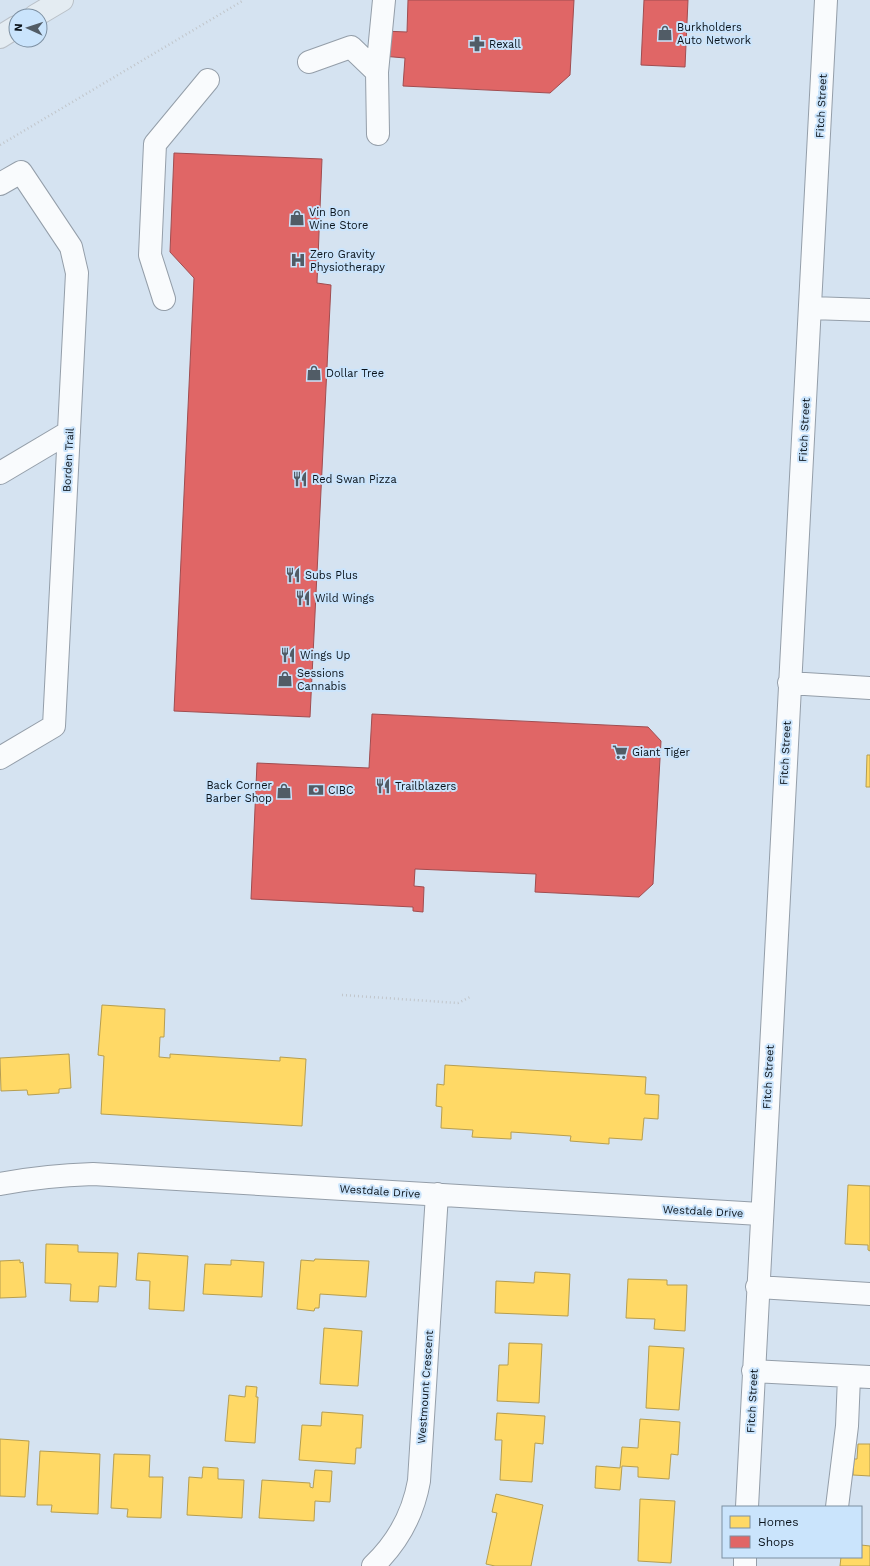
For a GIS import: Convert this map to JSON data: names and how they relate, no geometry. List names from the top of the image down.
{
  "streets": {
    "street": [
      "Fitch Street",
      "Borden Trail",
      "Westdale Drive",
      "Westmount Crescent"
    ]
  },
  "crossings": [
    ["Fitch Street", "Westdale Drive"],
    ["Westdale Drive", "Westmount Crescent"]
  ],
  "places": {
    "shop": [
      "Burkholders Auto Network",
      "Vin Bon Wine Store",
      "Dollar Tree",
      "Sessions Cannabis",
      "Back Corner Barber Shop"
    ],
    "pharmacy": ["Rexall"],
    "hospital": ["Zero Gravity Physiotherapy"],
    "restaurant": [
      "Red Swan Pizza",
      "Subs Plus",
      "Wild Wings",
      "Wings Up",
      "Trailblazers"
    ],
    "supermarket": ["Giant Tiger"],
    "bank": ["CIBC"]
  },
  "legend": ["Homes", "Shops"],
  "north": "left"
}
